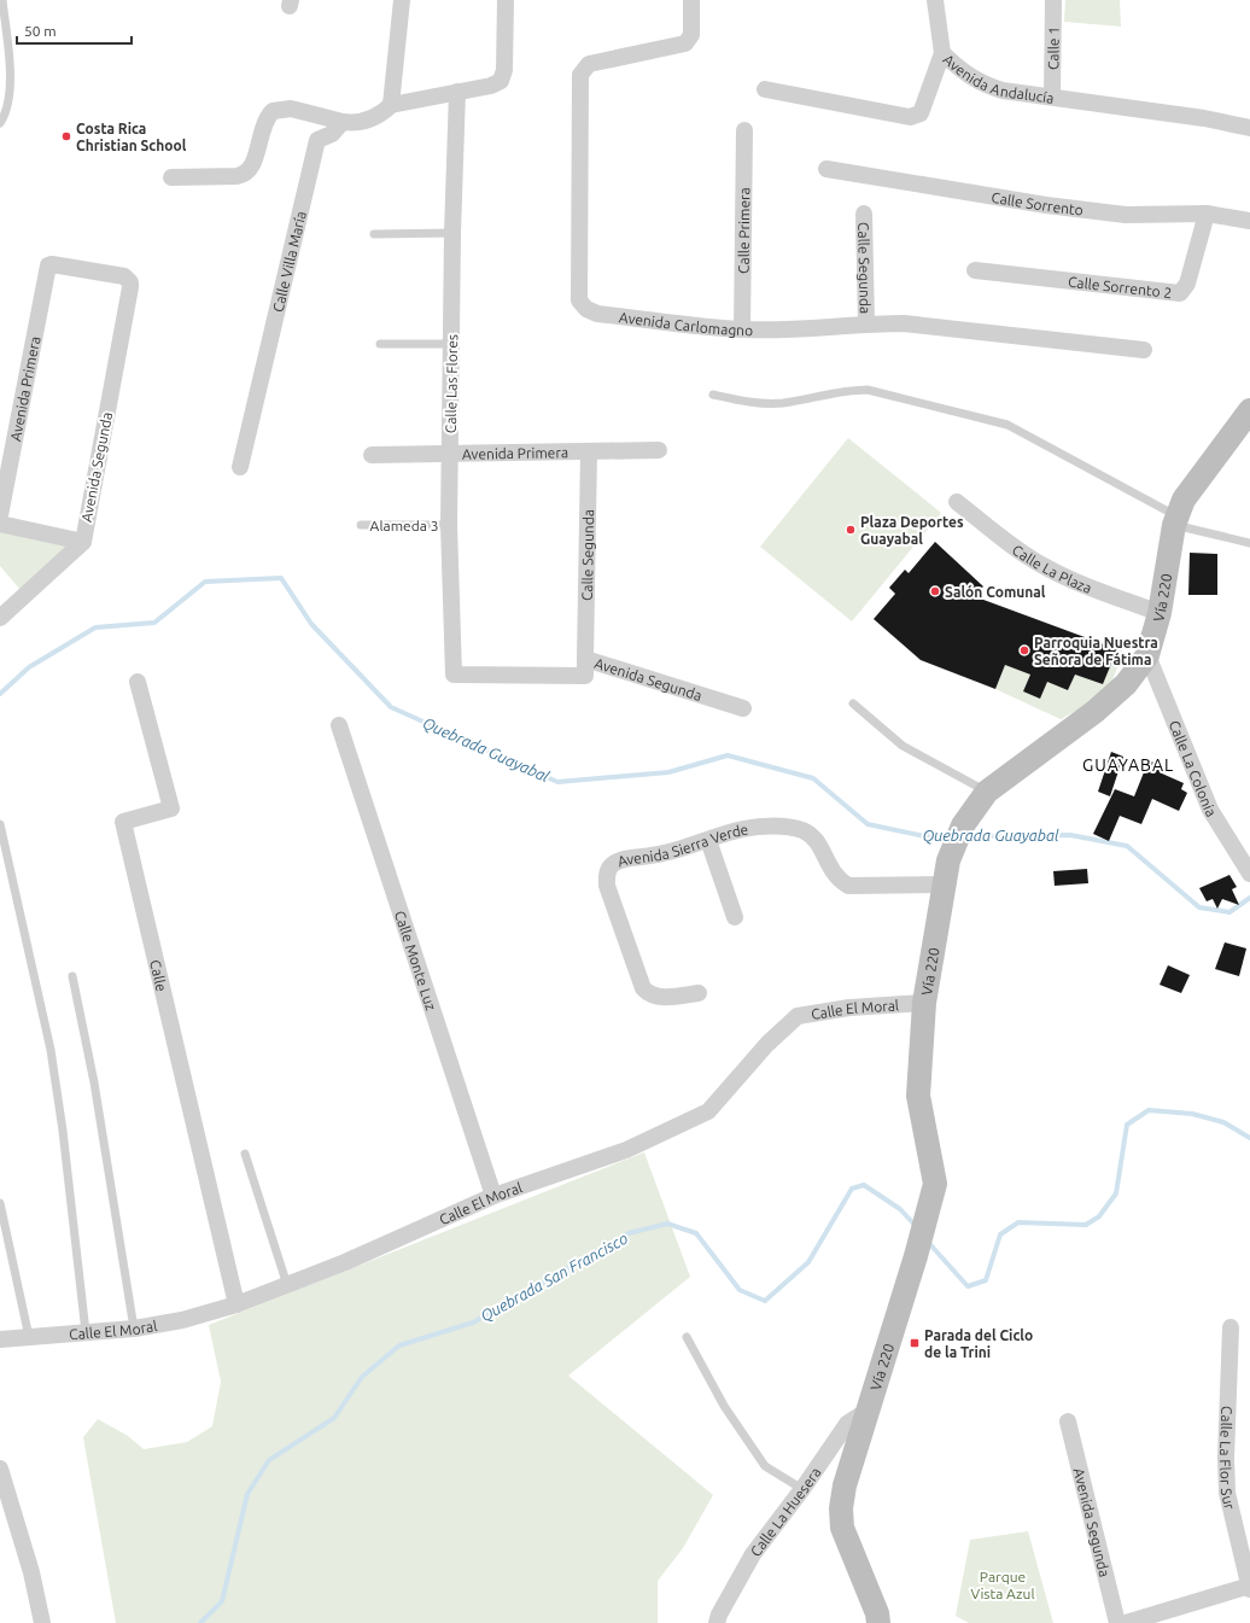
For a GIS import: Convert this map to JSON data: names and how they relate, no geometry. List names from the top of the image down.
{
  "streets": {
    "main road": ["Vía 220"],
    "street": [
      "Calle 1",
      "Avenida Andalucía",
      "Calle Sorrento",
      "Calle Primera",
      "Calle Villa María",
      "Calle Segunda",
      "Calle Sorrento 2",
      "Avenida Carlomagno",
      "Calle Las Flores",
      "Avenida Primera",
      "Avenida Segunda",
      "Calle La Plaza",
      "Calle La Colonia",
      "Avenida Sierra Verde",
      "Calle Monte Luz",
      "Calle",
      "Calle El Moral",
      "Calle La Flor Sur",
      "Calle La Huesera"
    ],
    "lane": ["Alameda 3"]
  },
  "crossings": [
    ["Calle 1", "Avenida Andalucía"],
    ["Calle Sorrento", "Calle Sorrento 2"],
    ["Calle Primera", "Avenida Carlomagno"],
    ["Calle Segunda", "Avenida Carlomagno"],
    ["Calle Segunda", "Avenida Primera"],
    ["Calle Segunda", "Avenida Segunda"],
    ["Calle Las Flores", "Avenida Primera"],
    ["Calle Las Flores", "Avenida Segunda"],
    ["Calle Las Flores", "Alameda 3"],
    ["Avenida Primera", "Avenida Segunda"],
    ["Calle La Plaza", "Vía 220"],
    ["Vía 220", "Calle La Colonia"],
    ["Vía 220", "Avenida Sierra Verde"],
    ["Vía 220", "Calle El Moral"],
    ["Vía 220", "Calle La Huesera"],
    ["Calle Monte Luz", "Calle El Moral"],
    ["Calle", "Calle El Moral"]
  ],
  "districts": ["GUAYABAL"],
  "water": ["Quebrada Guayabal", "Quebrada San Francisco"],
  "parks": ["Parque Vista Azul"],
  "places": {
    "other": [
      "Costa Rica Christian School",
      "Plaza Deportes Guayabal",
      "Salón Comunal",
      "Parroquia Nuestra Señora de Fátima"
    ],
    "transit": ["Parada del Ciclo de la Trini"]
  },
  "scale_bar": "50 m"
}
